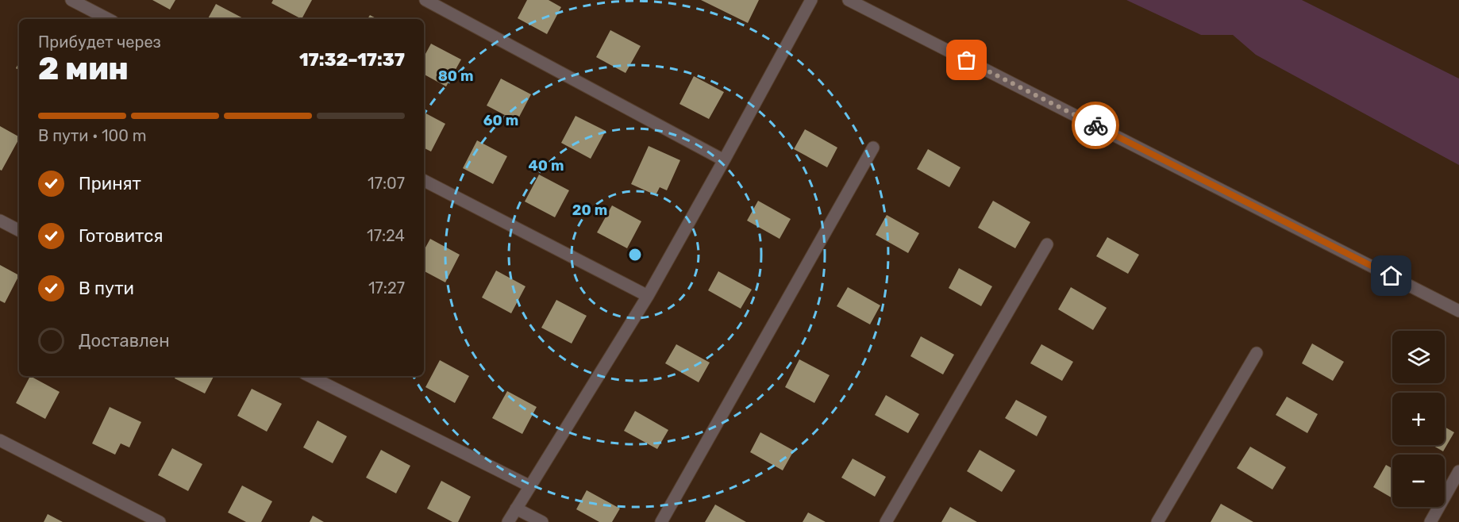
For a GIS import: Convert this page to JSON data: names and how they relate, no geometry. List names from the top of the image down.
{
  "page": {
    "heading": ["2 мин", "Прибудет через", "17:32–17:37"],
    "bar": "В пути · 100 m",
    "list": [
      ["Принят", "17:07"],
      ["Готовится", "17:24"],
      ["В пути", "17:27"],
      "Доставлен"
    ],
    "map_buttons": ["+", "−"]
  },
  "rings": [
    "80 m",
    "60 m",
    "40 m",
    "20 m"
  ]
}
